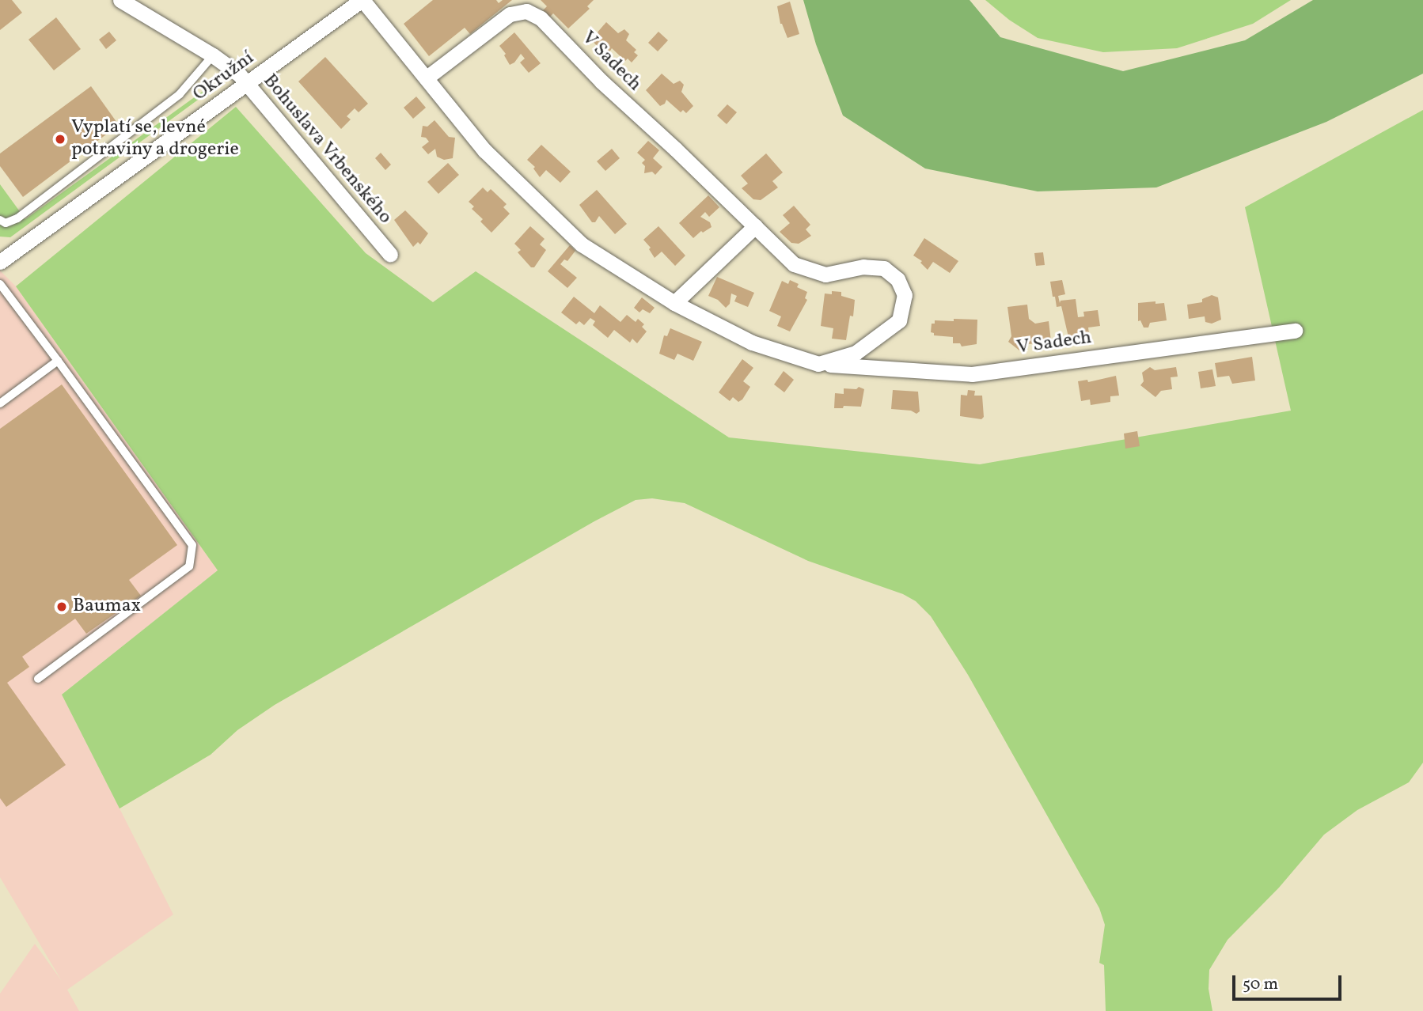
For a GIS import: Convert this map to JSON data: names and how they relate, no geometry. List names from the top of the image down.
{
  "streets": {
    "street": ["V Sadech", "Okružní", "Bohuslava Vrbenského"]
  },
  "crossings": [
    ["V Sadech", "Okružní"],
    ["Okružní", "Bohuslava Vrbenského"]
  ],
  "places": ["Vyplatí se, levné potraviny a drogerie", "Baumax"],
  "scale_bar": "50 m"
}
